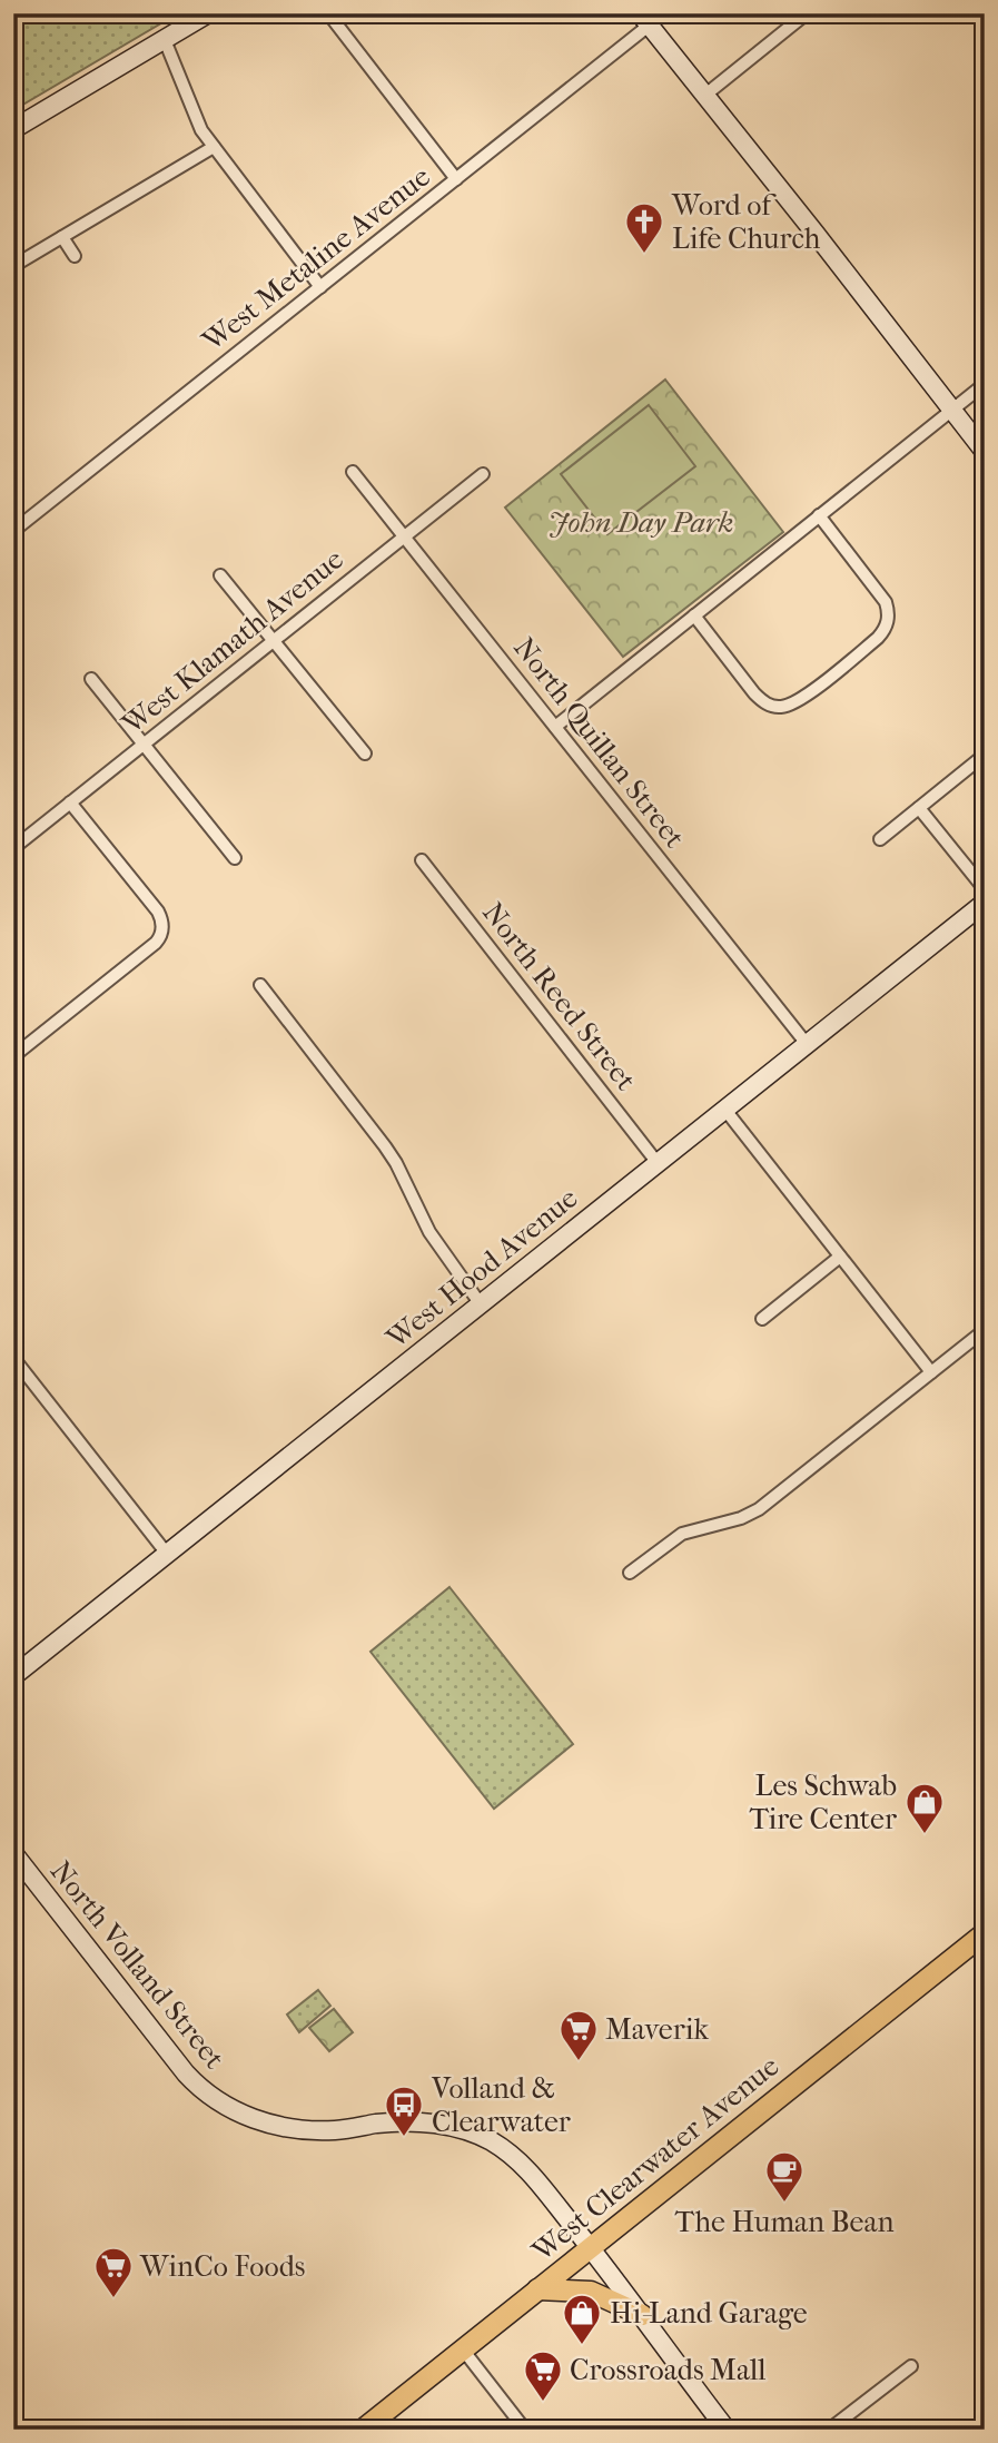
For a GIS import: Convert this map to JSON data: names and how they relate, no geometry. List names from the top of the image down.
{
  "streets": {
    "main road": ["West Clearwater Avenue"],
    "street": [
      "West Metaline Avenue",
      "West Klamath Avenue",
      "North Quillan Street",
      "North Reed Street",
      "West Hood Avenue",
      "North Volland Street"
    ]
  },
  "crossings": [
    ["West Klamath Avenue", "North Quillan Street"],
    ["North Quillan Street", "West Hood Avenue"],
    ["North Reed Street", "West Hood Avenue"],
    ["North Volland Street", "West Clearwater Avenue"]
  ],
  "parks": ["John Day Park"],
  "places": {
    "church": ["Word of Life Church"],
    "shop": ["Les Schwab Tire Center", "Hi-Land Garage"],
    "supermarket": ["Maverik", "WinCo Foods", "Crossroads Mall"],
    "bus stop": ["Volland & Clearwater"],
    "cafe": ["The Human Bean"]
  }
}
